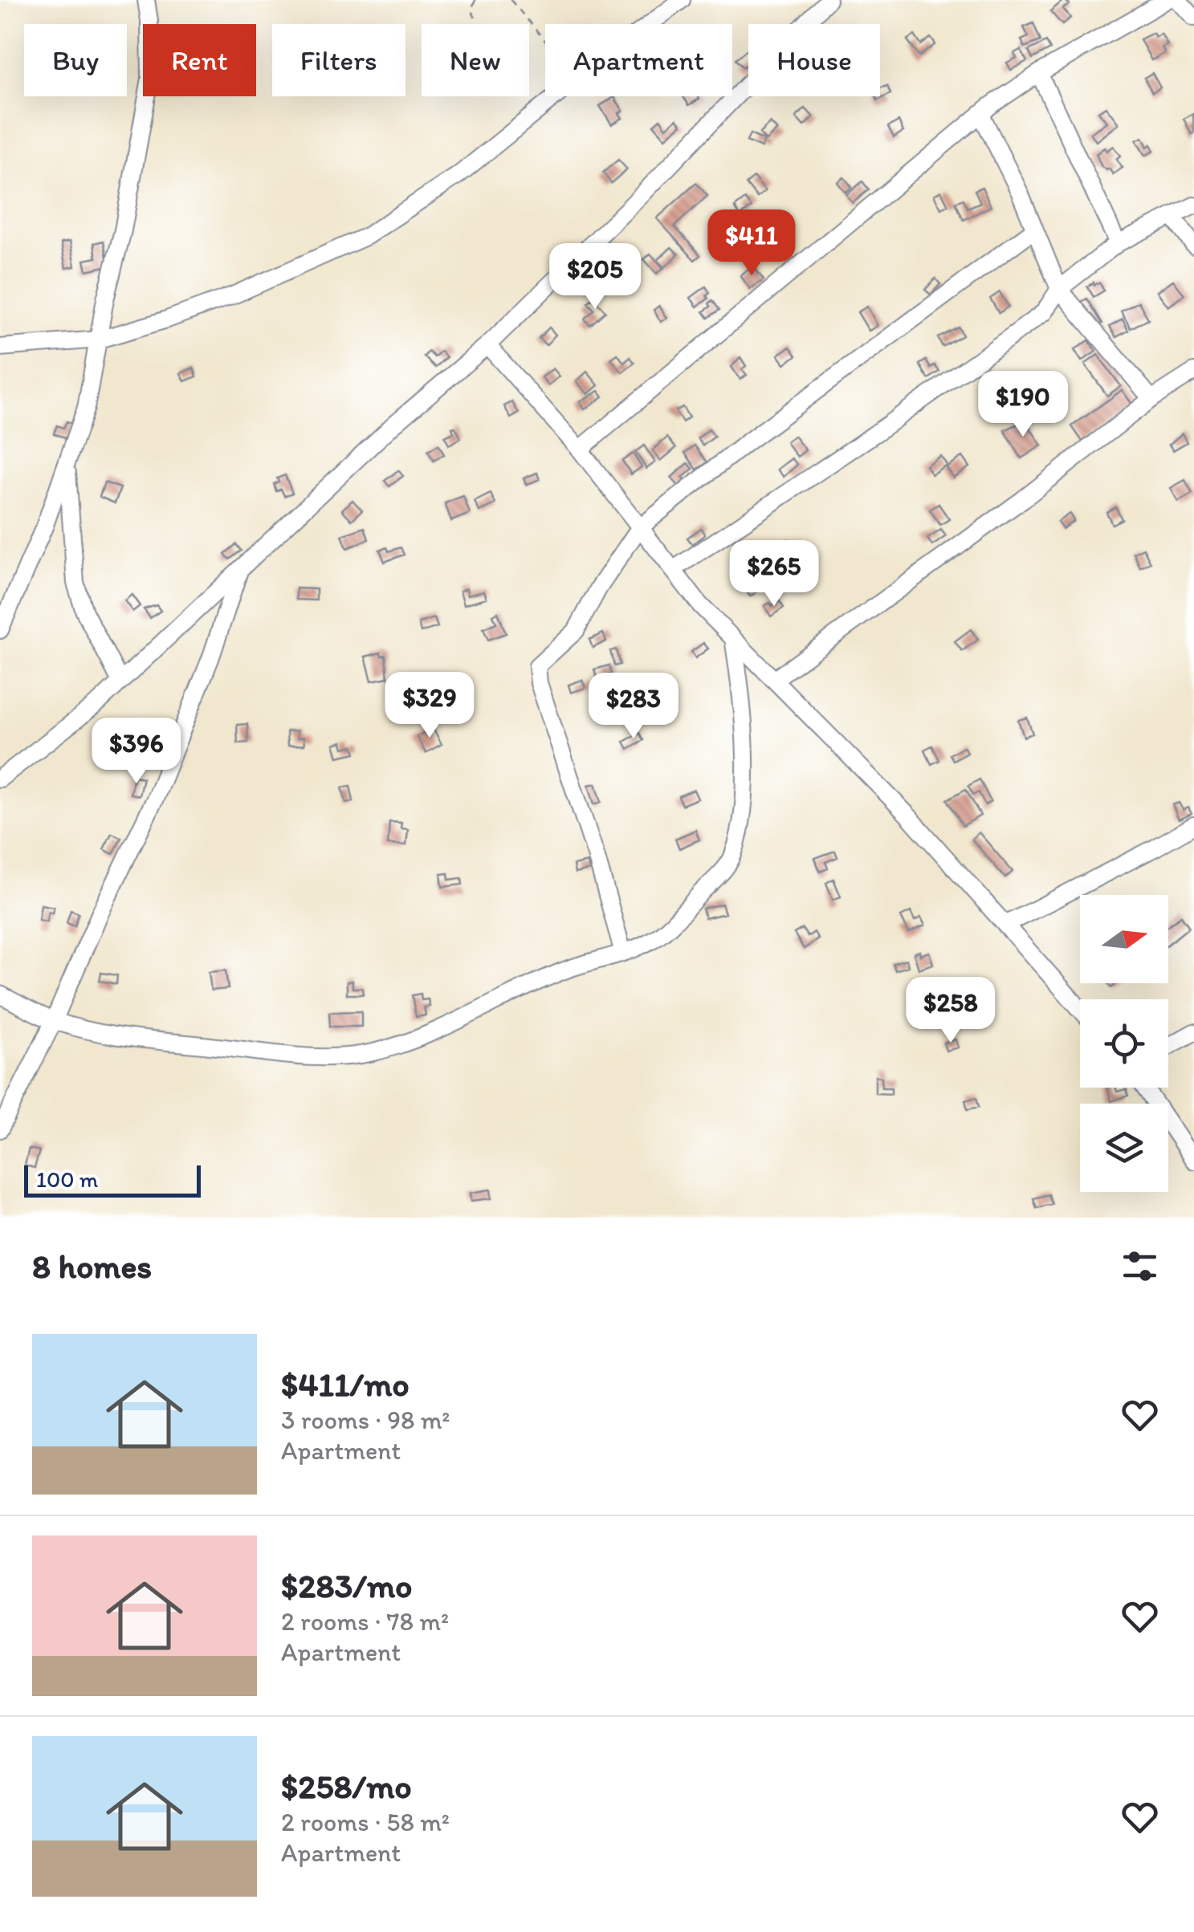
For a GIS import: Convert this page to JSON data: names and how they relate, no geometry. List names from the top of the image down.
{
  "scale_bar": "100 m",
  "north": "right",
  "page": {
    "chip": [
      "Buy",
      "Rent",
      "Filters",
      "New",
      "Apartment",
      "House"
    ],
    "price": [
      "$411",
      "$205",
      "$190",
      "$265",
      "$329",
      "$283",
      "$396",
      "$258"
    ],
    "scale": "100 m",
    "heading": "8 homes",
    "list": [
      {
        "name": "$411/mo",
        "note": "3 rooms · 98 m² · Apartment"
      },
      {
        "name": "$283/mo",
        "note": "2 rooms · 78 m² · Apartment"
      },
      {
        "name": "$258/mo",
        "note": "2 rooms · 58 m² · Apartment"
      }
    ]
  }
}
